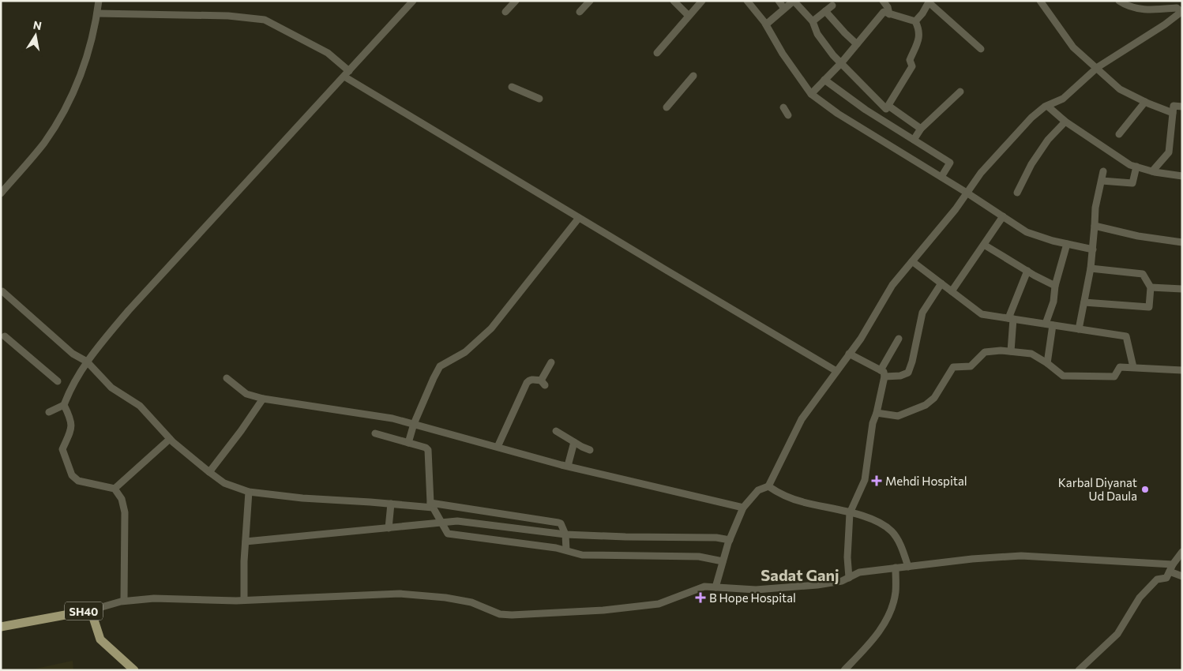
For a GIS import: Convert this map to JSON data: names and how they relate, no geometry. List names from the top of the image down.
{
  "streets": {
    "main road": ["SH40"]
  },
  "districts": ["Sadat Ganj"],
  "places": {
    "health": ["Mehdi Hospital", "B Hope Hospital"],
    "other": ["Karbal Diyanat Ud Daula"]
  },
  "north": "top"
}
